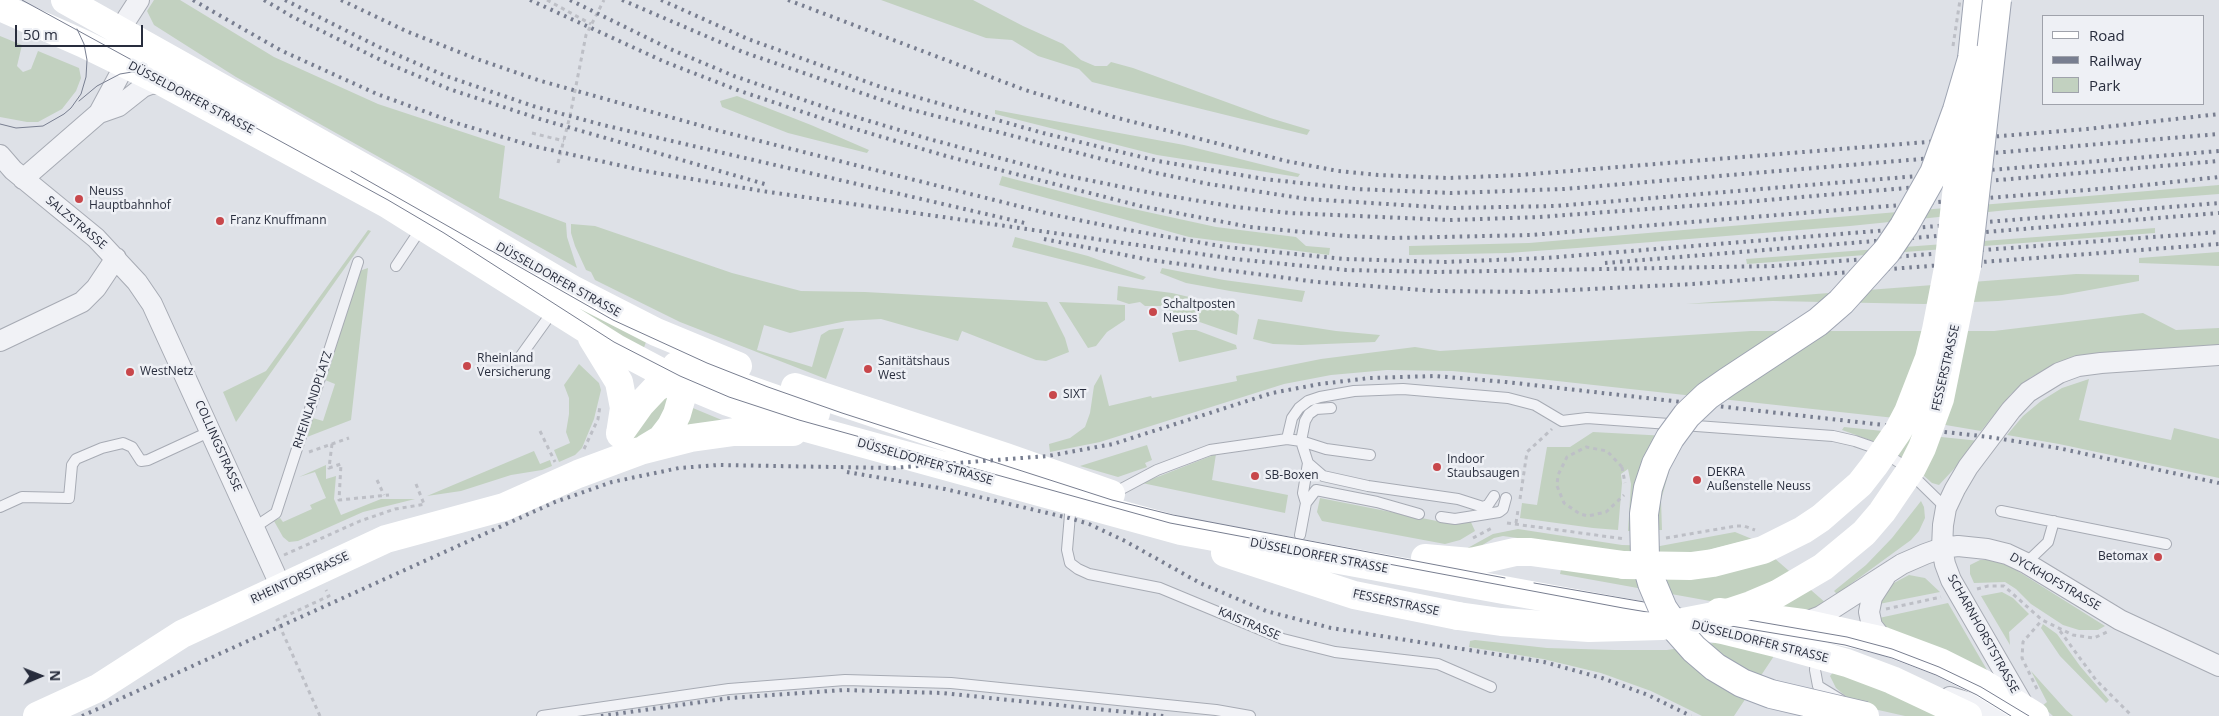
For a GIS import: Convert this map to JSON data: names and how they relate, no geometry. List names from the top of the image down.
{
  "streets": {
    "main road": ["DÜSSELDORFER STRASSE", "FESSERSTRASSE", "RHEINTORSTRASSE"],
    "street": [
      "SALZSTRASSE",
      "COLLINGSTRASSE",
      "DYCKHOFSTRASSE",
      "SCHARNHORSTSTRASSE"
    ],
    "lane": ["RHEINLANDPLATZ", "KAISTRASSE"]
  },
  "crossings": [
    ["DÜSSELDORFER STRASSE", "FESSERSTRASSE"],
    ["DÜSSELDORFER STRASSE", "RHEINTORSTRASSE"],
    ["DÜSSELDORFER STRASSE", "DYCKHOFSTRASSE"],
    ["DÜSSELDORFER STRASSE", "KAISTRASSE"],
    ["DÜSSELDORFER STRASSE", "SCHARNHORSTSTRASSE"],
    ["SALZSTRASSE", "COLLINGSTRASSE"],
    ["RHEINLANDPLATZ", "COLLINGSTRASSE"],
    ["COLLINGSTRASSE", "RHEINTORSTRASSE"],
    ["DYCKHOFSTRASSE", "SCHARNHORSTSTRASSE"]
  ],
  "places": [
    "Neuss Hauptbahnhof",
    "Franz Knuffmann",
    "Schaltposten Neuss",
    "Rheinland Versicherung",
    "Sanitätshaus West",
    "WestNetz",
    "SIXT",
    "Indoor Staubsaugen",
    "SB-Boxen",
    "DEKRA Außenstelle Neuss",
    "Betomax"
  ],
  "legend": ["Road", "Railway", "Park"],
  "scale_bar": "50 m",
  "north": "right"
}
